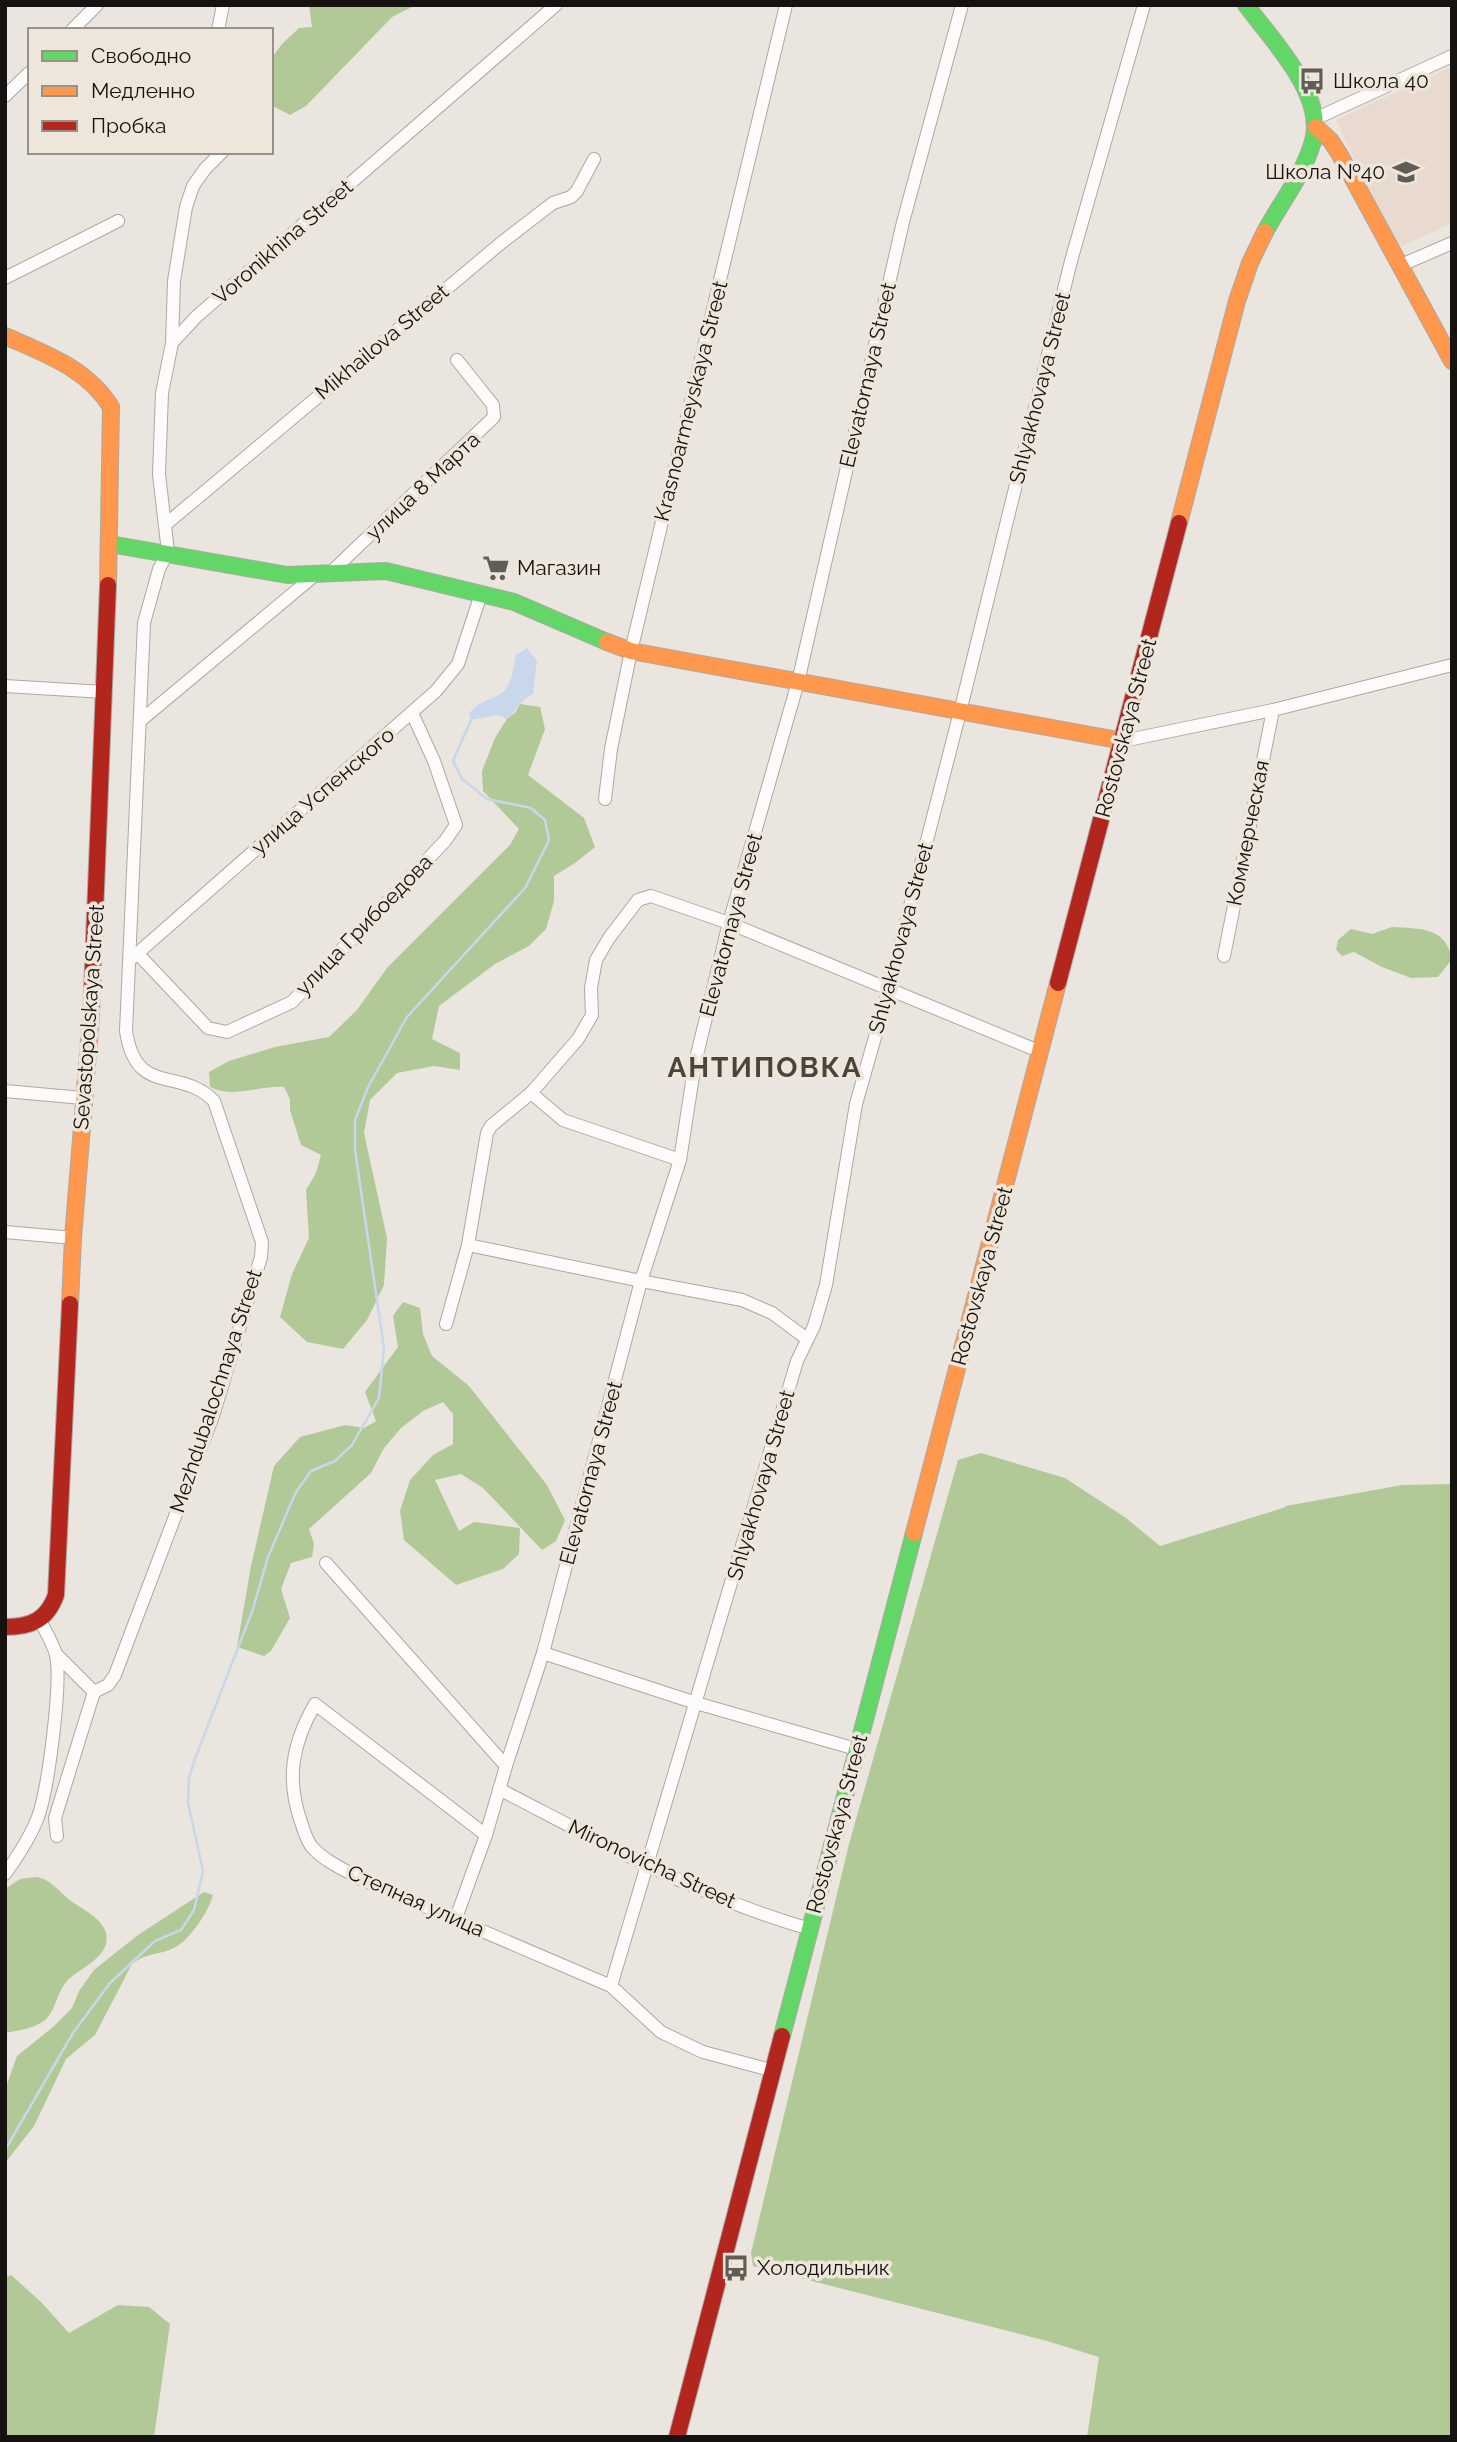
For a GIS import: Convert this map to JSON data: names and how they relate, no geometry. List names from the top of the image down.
{
  "streets": {
    "street": [
      "Voronikhina Street",
      "Mikhailova Street",
      "Elevatornaya Street",
      "Shlyakhovaya Street",
      "Krasnoarmeyskaya Street",
      "улица 8 Марта",
      "Rostovskaya Street",
      "улица Успенского",
      "Коммерческая",
      "улица Грибоедова",
      "Sevastopolskaya Street",
      "Mezhdubalochnaya Street",
      "Mironovicha Street",
      "Степная улица"
    ]
  },
  "crossings": [
    ["Elevatornaya Street", "Mironovicha Street"],
    ["Elevatornaya Street", "Степная улица"],
    ["Shlyakhovaya Street", "Mironovicha Street"],
    ["Shlyakhovaya Street", "Степная улица"],
    ["улица 8 Марта", "Mezhdubalochnaya Street"],
    ["Rostovskaya Street", "Mironovicha Street"],
    ["Rostovskaya Street", "Степная улица"],
    ["улица Успенского", "улица Грибоедова"],
    ["улица Успенского", "Mezhdubalochnaya Street"],
    ["улица Грибоедова", "Mezhdubalochnaya Street"]
  ],
  "districts": ["АНТИПОВКА"],
  "places": {
    "bus stop": ["Школа 40", "Холодильник"],
    "school or university": ["Школа №40"],
    "supermarket": ["Магазин"]
  },
  "legend": ["Свободно", "Медленно", "Пробка"]
}
